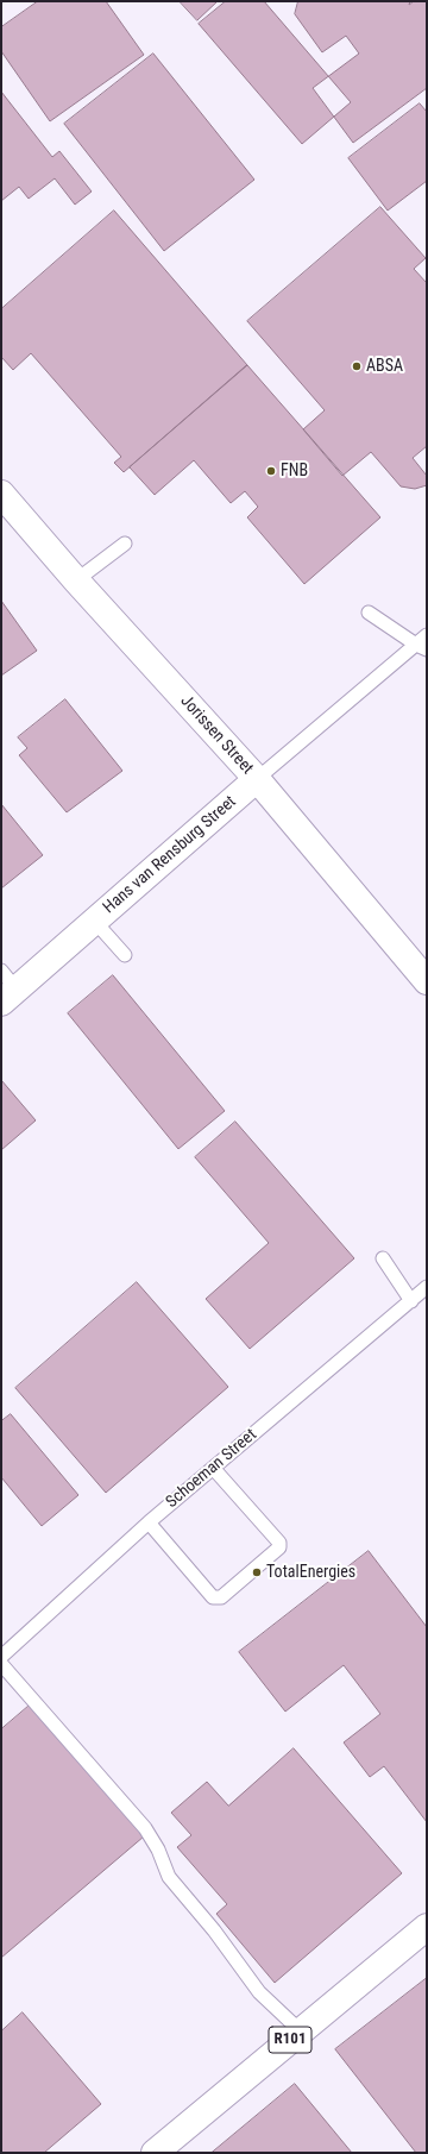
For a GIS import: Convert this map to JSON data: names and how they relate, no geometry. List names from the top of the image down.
{
  "streets": {
    "street": ["Jorissen Street", "Hans van Rensburg Street", "R101"],
    "lane": ["Schoeman Street"]
  },
  "crossings": [
    ["Jorissen Street", "Hans van Rensburg Street"]
  ],
  "places": ["ABSA", "FNB", "TotalEnergies"]
}
